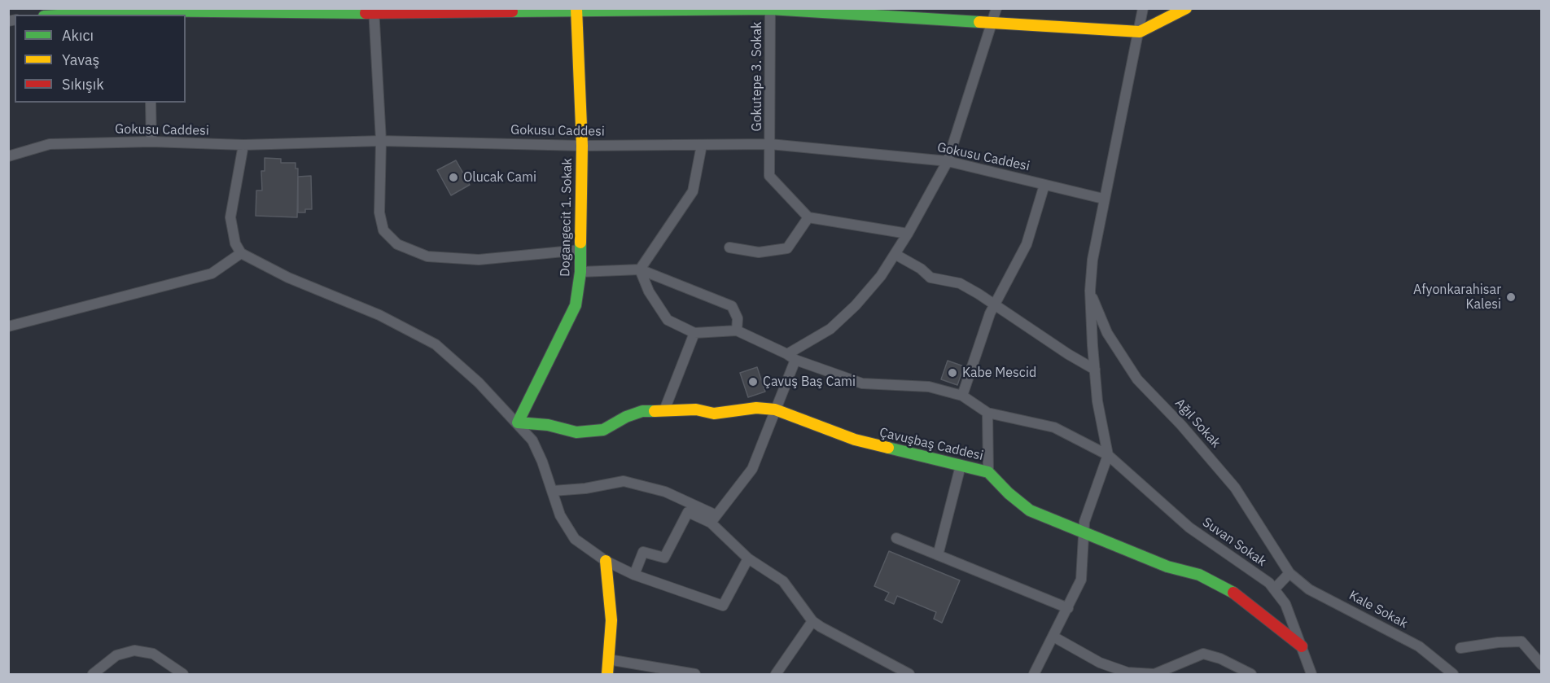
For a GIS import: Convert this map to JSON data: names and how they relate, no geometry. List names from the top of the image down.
{
  "streets": {
    "street": [
      "Gokutepe 3. Sokak",
      "Gokusu Caddesi",
      "Dogangecit 1. Sokak",
      "Ağıl Sokak",
      "Çavuşbaş Caddesi",
      "Suvan Sokak",
      "Kale Sokak"
    ]
  },
  "crossings": [
    ["Gokutepe 3. Sokak", "Gokusu Caddesi"],
    ["Gokusu Caddesi", "Dogangecit 1. Sokak"],
    ["Dogangecit 1. Sokak", "Çavuşbaş Caddesi"],
    ["Ağıl Sokak", "Kale Sokak"],
    ["Çavuşbaş Caddesi", "Suvan Sokak"]
  ],
  "places": [
    "Olucak Cami",
    "Afyonkarahisar Kalesi",
    "Kabe Mescid",
    "Çavuş Baş Cami"
  ],
  "legend": ["Akıcı", "Yavaş", "Sıkışık"]
}
